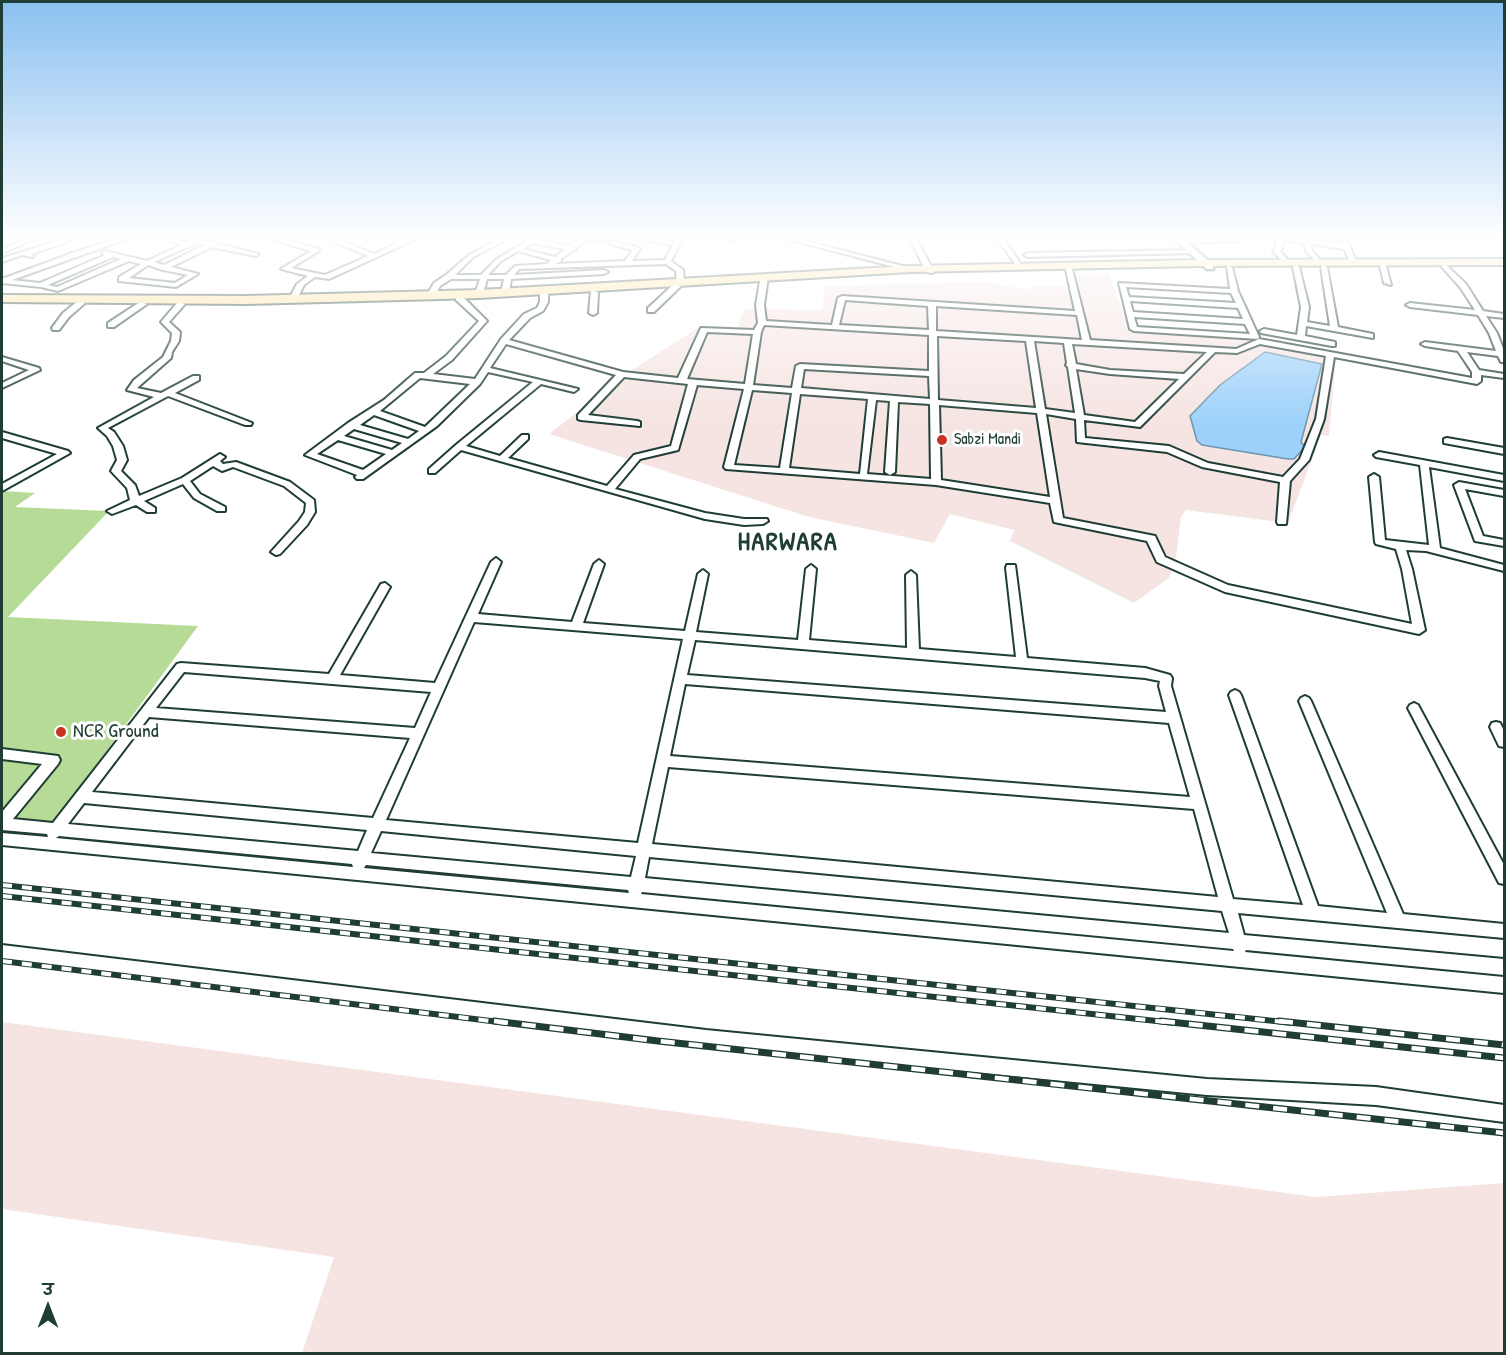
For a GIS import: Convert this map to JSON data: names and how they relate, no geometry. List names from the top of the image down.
{
  "districts": ["HARWARA"],
  "places": ["Sabzi Mandi", "NCR Ground"],
  "north": "top"
}
